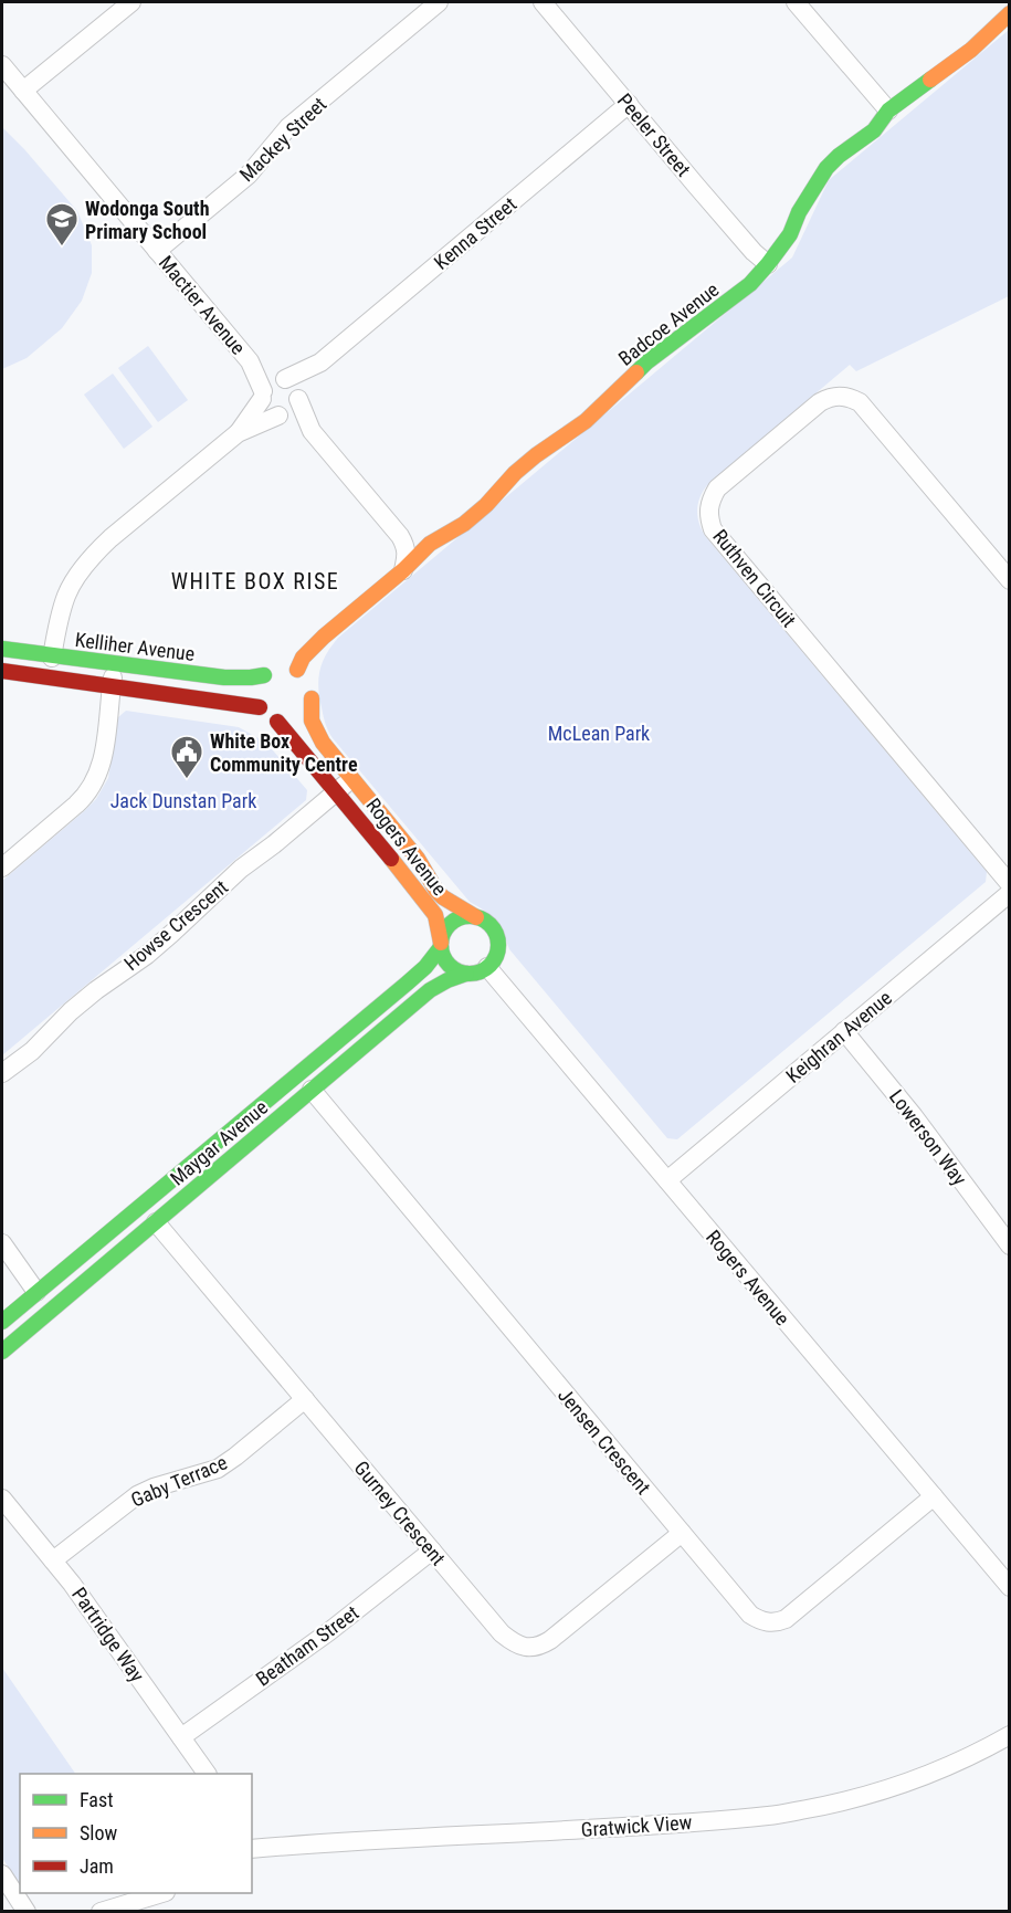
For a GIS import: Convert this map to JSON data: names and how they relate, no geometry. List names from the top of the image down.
{
  "streets": {
    "street": [
      "Peeler Street",
      "Mackey Street",
      "Kenna Street",
      "Mactier Avenue",
      "Badcoe Avenue",
      "Ruthven Circuit",
      "Kelliher Avenue",
      "Rogers Avenue",
      "Howse Crescent",
      "Keighran Avenue",
      "Lowerson Way",
      "Maygar Avenue",
      "Jensen Crescent",
      "Gaby Terrace",
      "Gurney Crescent",
      "Partridge Way",
      "Beatham Street",
      "Gratwick View"
    ]
  },
  "crossings": [
    ["Peeler Street", "Kenna Street"],
    ["Peeler Street", "Badcoe Avenue"],
    ["Mackey Street", "Mactier Avenue"],
    ["Kenna Street", "Mactier Avenue"],
    ["Kenna Street", "Kelliher Avenue"],
    ["Badcoe Avenue", "Kelliher Avenue"],
    ["Badcoe Avenue", "Rogers Avenue"],
    ["Kelliher Avenue", "Rogers Avenue"],
    ["Rogers Avenue", "Howse Crescent"],
    ["Rogers Avenue", "Keighran Avenue"],
    ["Rogers Avenue", "Maygar Avenue"],
    ["Rogers Avenue", "Jensen Crescent"],
    ["Keighran Avenue", "Lowerson Way"],
    ["Maygar Avenue", "Jensen Crescent"],
    ["Maygar Avenue", "Gurney Crescent"],
    ["Jensen Crescent", "Gurney Crescent"],
    ["Gaby Terrace", "Gurney Crescent"],
    ["Gaby Terrace", "Partridge Way"],
    ["Gurney Crescent", "Beatham Street"],
    ["Partridge Way", "Beatham Street"]
  ],
  "districts": ["WHITE BOX RISE"],
  "parks": ["McLean Park", "Jack Dunstan Park"],
  "places": {
    "school or university": ["Wodonga South Primary School"],
    "public building": ["White Box Community Centre"]
  },
  "legend": ["Fast", "Slow", "Jam"]
}
